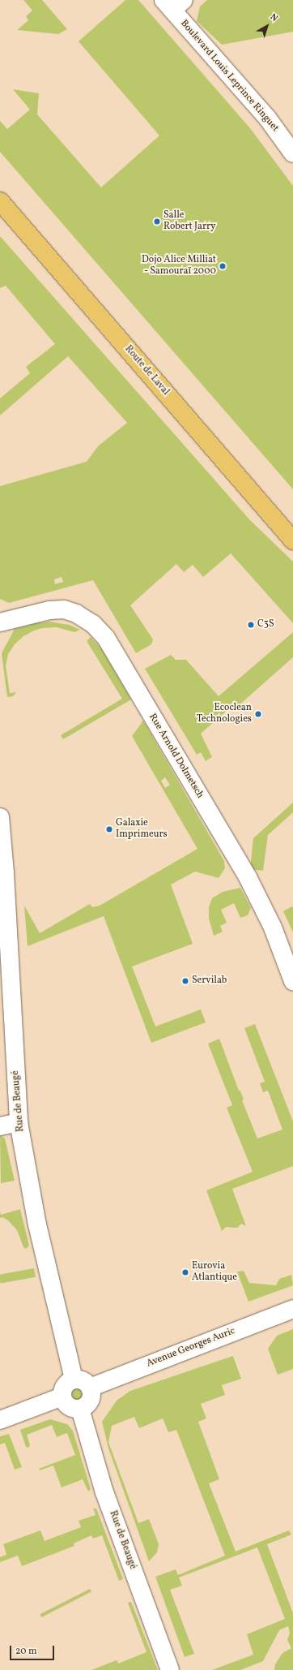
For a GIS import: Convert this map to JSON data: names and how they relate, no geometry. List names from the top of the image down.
{
  "streets": {
    "main road": ["Route de Laval"],
    "street": [
      "Boulevard Louis Leprince Ringuet",
      "Rue Arnold Dolmetsch",
      "Rue de Beaugé",
      "Avenue Georges Auric"
    ]
  },
  "crossings": [
    ["Rue de Beaugé", "Avenue Georges Auric"]
  ],
  "places": [
    "Salle Robert Jarry",
    "Dojo Alice Milliat - Samouraï 2000",
    "C3S",
    "Ecoclean Technologies",
    "Galaxie Imprimeurs",
    "Servilab",
    "Eurovia Atlantique"
  ],
  "scale_bar": "20 m",
  "north": "top right"
}
